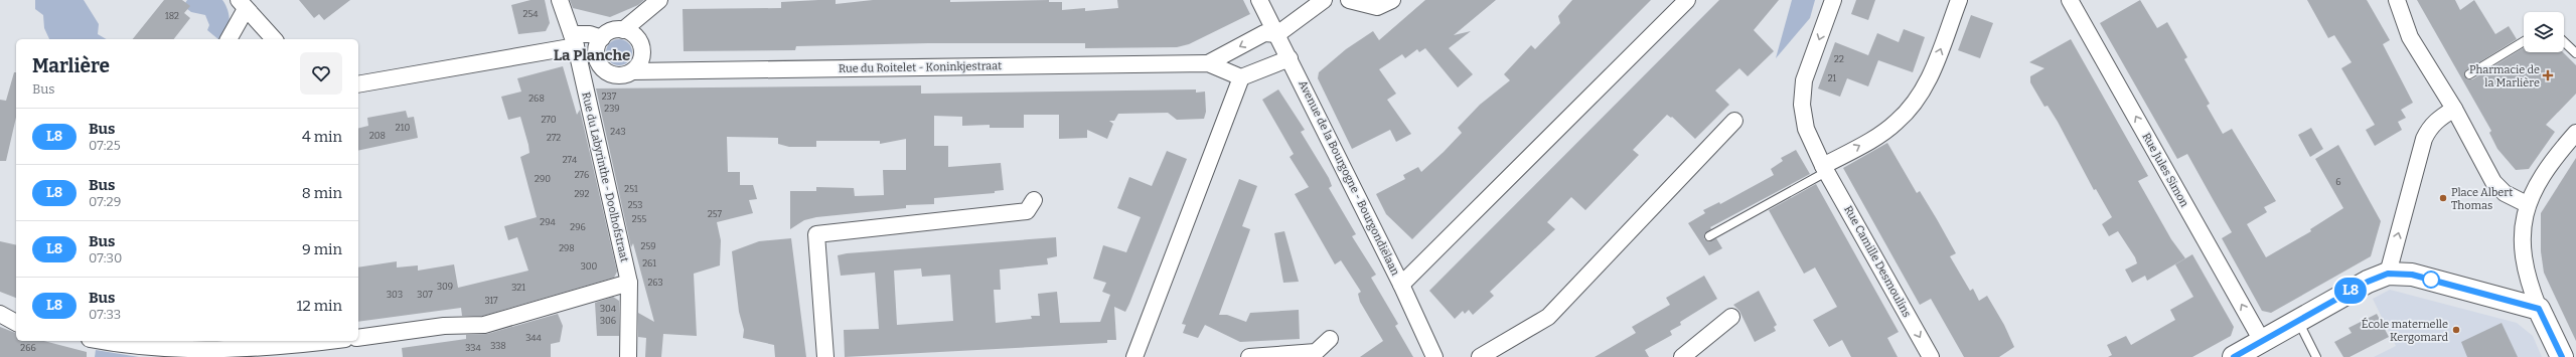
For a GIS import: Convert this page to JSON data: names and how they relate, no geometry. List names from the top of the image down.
{
  "streets": {
    "street": [
      "Rue du Roitelet - Koninkjestraat",
      "Rue Jules Simon",
      "Rue du Labyrinthe - Doolhofstraat",
      "Avenue de la Bourgogne - Bourgondiëlaan",
      "Rue Camille Desmoulins"
    ]
  },
  "crossings": [
    ["Rue du Roitelet - Koninkjestraat", "Avenue de la Bourgogne - Bourgondiëlaan"]
  ],
  "one_way": ["Rue Jules Simon", "Rue Camille Desmoulins"],
  "districts": ["La Planche"],
  "places": {
    "health": ["Pharmacie de la Marlière"],
    "other": ["Place Albert Thomas", "École maternelle Kergomard"]
  },
  "lines": ["bus line L8"],
  "house_numbers": [
    "254",
    "182",
    "22",
    "21",
    "237",
    "268",
    "239",
    "270",
    "210",
    "243",
    "208",
    "272",
    "274",
    "276",
    "290",
    "6",
    "251",
    "292",
    "253",
    "257",
    "255",
    "294",
    "296",
    "259",
    "298",
    "261",
    "300",
    "263",
    "309",
    "321",
    "303",
    "307",
    "317",
    "304",
    "306",
    "344",
    "338",
    "266",
    "334"
  ],
  "page": {
    "on_map": "L8",
    "heading": ["Marlière", "Bus"],
    "list": [
      {
        "mark": "L8",
        "name": "Bus",
        "note": "07:25",
        "value": "4 min"
      },
      {
        "mark": "L8",
        "name": "Bus",
        "note": "07:29",
        "value": "8 min"
      },
      {
        "mark": "L8",
        "name": "Bus",
        "note": "07:30",
        "value": "9 min"
      },
      {
        "mark": "L8",
        "name": "Bus",
        "note": "07:33",
        "value": "12 min"
      }
    ]
  }
}
